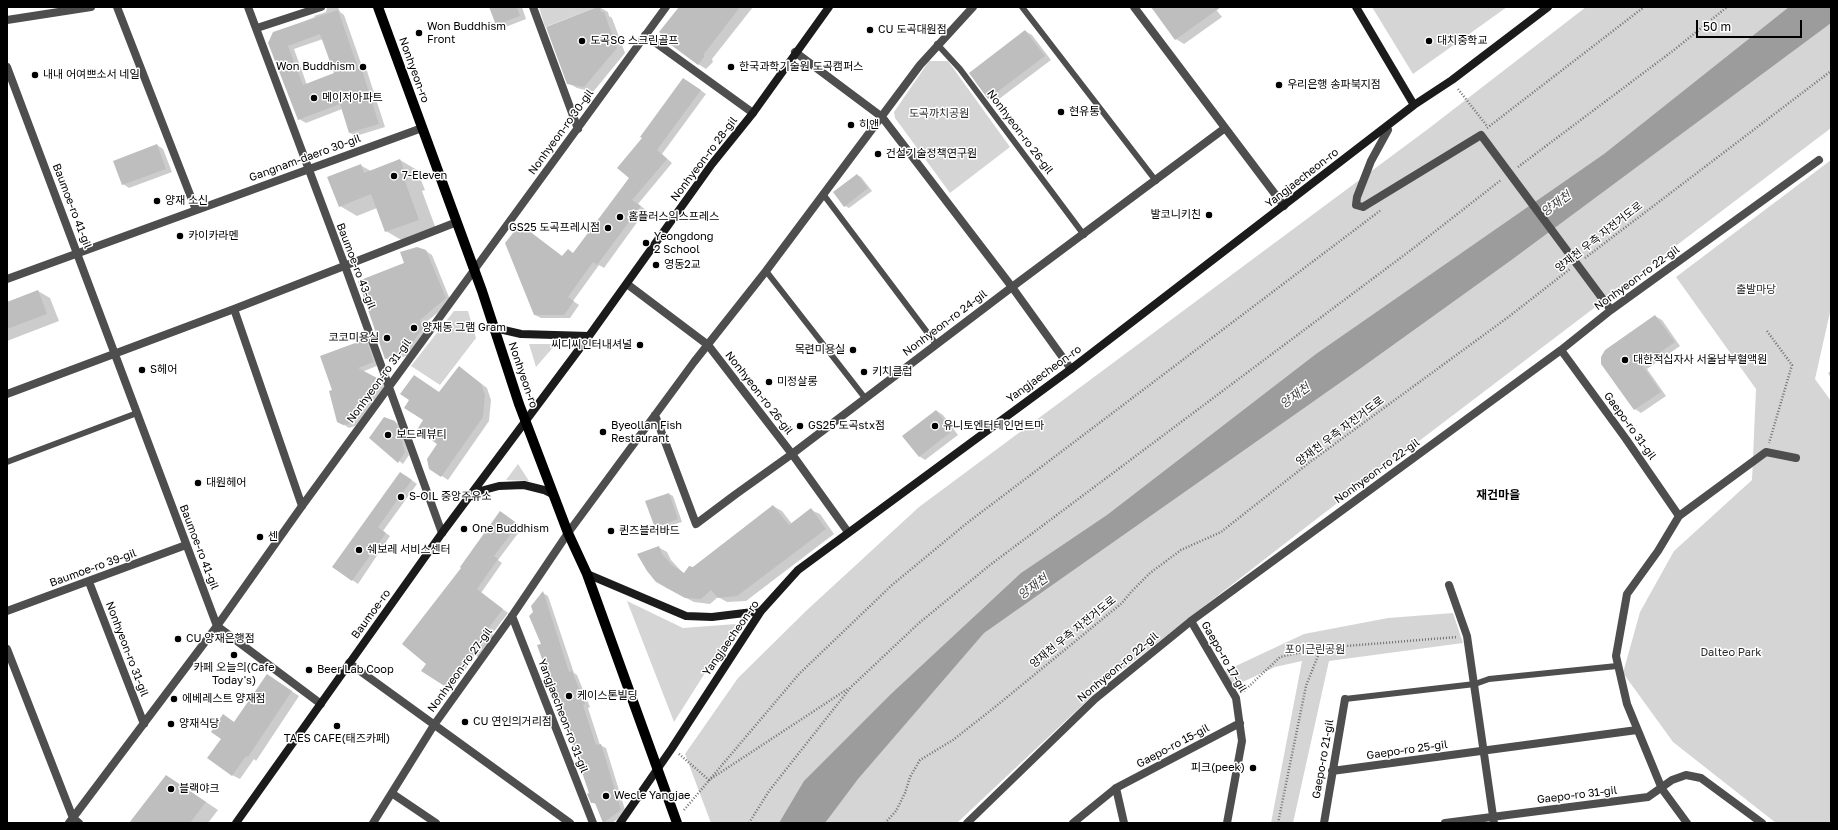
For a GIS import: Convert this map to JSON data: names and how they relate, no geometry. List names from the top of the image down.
{
  "streets": {
    "main road": ["Nonhyeon-ro"],
    "street": [
      "Nonhyeon-ro 30-gil",
      "Nonhyeon-ro 26-gil",
      "Gangnam-daero 30-gil",
      "Nonhyeon-ro 28-gil",
      "Yangjaecheon-ro",
      "Baumoe-ro 41-gil",
      "Baumoe-ro 43-gil",
      "Nonhyeon-ro 22-gil",
      "Nonhyeon-ro 24-gil",
      "Nonhyeon-ro 31-gil",
      "Gaepo-ro 31-gil",
      "Baumoe-ro 39-gil",
      "Baumoe-ro",
      "Gaepo-ro 17-gil",
      "Nonhyeon-ro 27-gil",
      "Yangjaecheon-ro 31-gil",
      "Gaepo-ro 15-gil",
      "Gaepo-ro 25-gil",
      "Gaepo-ro 21-gil"
    ],
    "path": ["양재천 우측 자전거도로"]
  },
  "crossings": [
    ["Nonhyeon-ro", "Nonhyeon-ro 30-gil"],
    ["Nonhyeon-ro", "Gangnam-daero 30-gil"],
    ["Nonhyeon-ro", "Nonhyeon-ro 28-gil"],
    ["Nonhyeon-ro", "Nonhyeon-ro 31-gil"],
    ["Nonhyeon-ro", "Baumoe-ro"],
    ["Nonhyeon-ro", "Nonhyeon-ro 27-gil"],
    ["Nonhyeon-ro 30-gil", "Nonhyeon-ro 31-gil"],
    ["Nonhyeon-ro 26-gil", "Nonhyeon-ro 28-gil"],
    ["Nonhyeon-ro 26-gil", "Yangjaecheon-ro"],
    ["Nonhyeon-ro 26-gil", "Nonhyeon-ro 24-gil"],
    ["Gangnam-daero 30-gil", "Baumoe-ro 41-gil"],
    ["Gangnam-daero 30-gil", "Baumoe-ro 43-gil"],
    ["Nonhyeon-ro 28-gil", "Baumoe-ro"],
    ["Baumoe-ro 41-gil", "Nonhyeon-ro 31-gil"],
    ["Baumoe-ro 41-gil", "Baumoe-ro 39-gil"],
    ["Baumoe-ro 43-gil", "Nonhyeon-ro 31-gil"],
    ["Baumoe-ro 43-gil", "Baumoe-ro"],
    ["Nonhyeon-ro 22-gil", "Gaepo-ro 31-gil"],
    ["Nonhyeon-ro 22-gil", "Gaepo-ro 17-gil"],
    ["Nonhyeon-ro 31-gil", "Baumoe-ro 39-gil"],
    ["Gaepo-ro 17-gil", "Gaepo-ro 15-gil"],
    ["Nonhyeon-ro 27-gil", "Yangjaecheon-ro 31-gil"],
    ["Gaepo-ro 25-gil", "Gaepo-ro 21-gil"]
  ],
  "districts": ["재건마을"],
  "water": ["양재천"],
  "parks": [
    "도곡까치공원",
    "출발마당",
    "포이근린공원",
    "Dalteo Park"
  ],
  "places": [
    "CU 도곡대원점",
    "Won Buddhism Front",
    "도곡SG 스크린골프",
    "대치중학교",
    "Won Buddhism",
    "한국과학기술원 도곡캠퍼스",
    "내내 어여쁘소서 네일",
    "우리은행 송파북지점",
    "메이저아파트",
    "현유통",
    "히앤",
    "건설기술정책연구원",
    "7-Eleven",
    "양재 소신",
    "발코니키친",
    "홈플러스익스프레스",
    "GS25 도곡프레시점",
    "카이카라멘",
    "Yeongdong 2 School",
    "영동2교",
    "양재동 그램 Gram",
    "코코미용실",
    "씨디씨인터내셔널",
    "목련미용실",
    "대한적십자사 서울남부혈액원",
    "S헤어",
    "키치클럽",
    "미정살롱",
    "GS25 도곡stx점",
    "유니토엔터테인먼트마",
    "Byeollan Fish Restaurant",
    "보드레뷰티",
    "대원헤어",
    "S-OIL 중앙주유소",
    "One Buddhism",
    "퀸즈블러바드",
    "센",
    "쉐보레 서비스센터",
    "CU 양재은행점",
    "카페 오늘의(Cafe Today's)",
    "Beer Lab Coop",
    "케이스톤빌딩",
    "에베레스트 양재점",
    "CU 연인의거리점",
    "양재식당",
    "TAES CAFE(태즈카페)",
    "피크(peek)",
    "블랙야크",
    "Wecle Yangjae"
  ],
  "scale_bar": "50 m"
}
